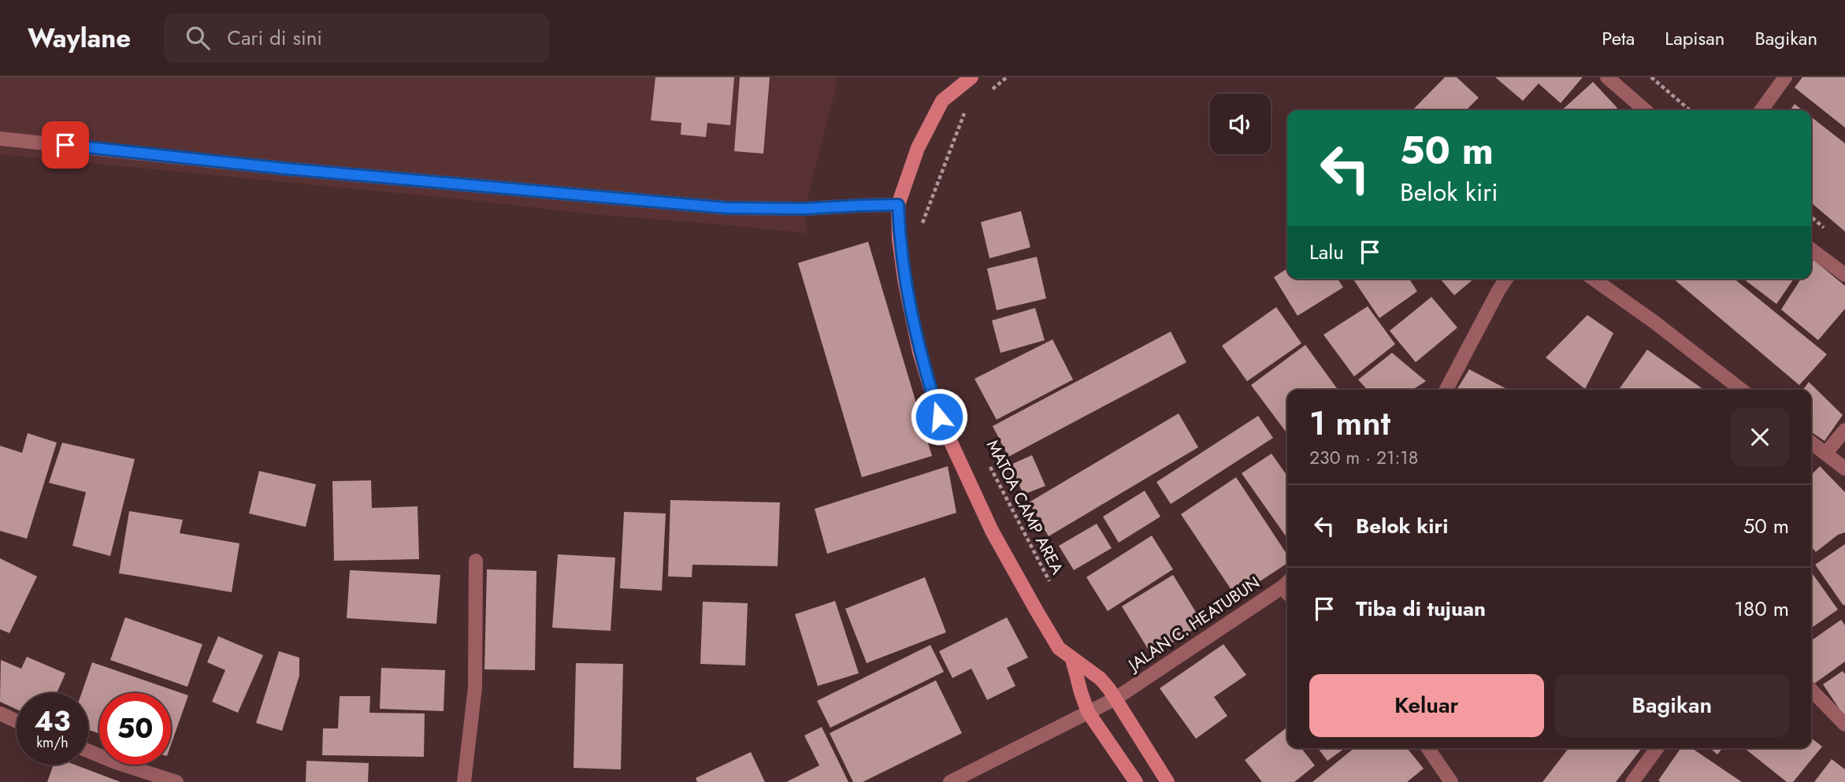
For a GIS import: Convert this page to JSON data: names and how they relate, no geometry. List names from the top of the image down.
{
  "streets": {
    "street": ["JALAN C. HEATUBUN"],
    "path": ["MATOA CAMP AREA"]
  },
  "page": {
    "header": "Waylane",
    "search": "Cari di sini",
    "nav": ["Peta", "Lapisan", "Bagikan"],
    "turn": ["50 m", "Belok kiri"],
    "then": "Lalu",
    "heading": ["1 mnt", "230 m · 21:18"],
    "list": [
      {
        "name": "Belok kiri",
        "value": "50 m"
      },
      {
        "name": "Tiba di tujuan",
        "value": "180 m"
      }
    ],
    "buttons": ["Keluar", "Bagikan"],
    "speed": "43 km/h",
    "limit": "50"
  }
}
